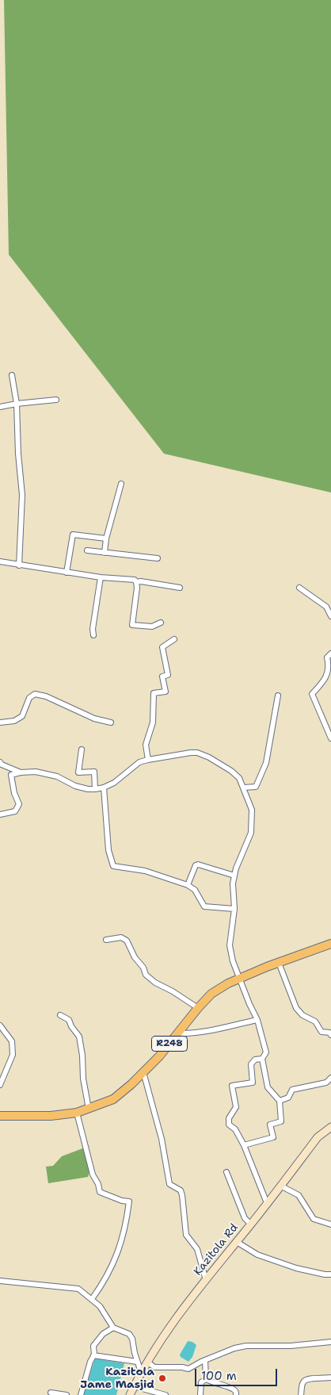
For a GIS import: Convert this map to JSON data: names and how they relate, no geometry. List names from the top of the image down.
{
  "streets": {
    "main road": ["R248", "Kazitola Rd"]
  },
  "places": ["Kazitola Jame Masjid"],
  "scale_bar": "100 m"
}
